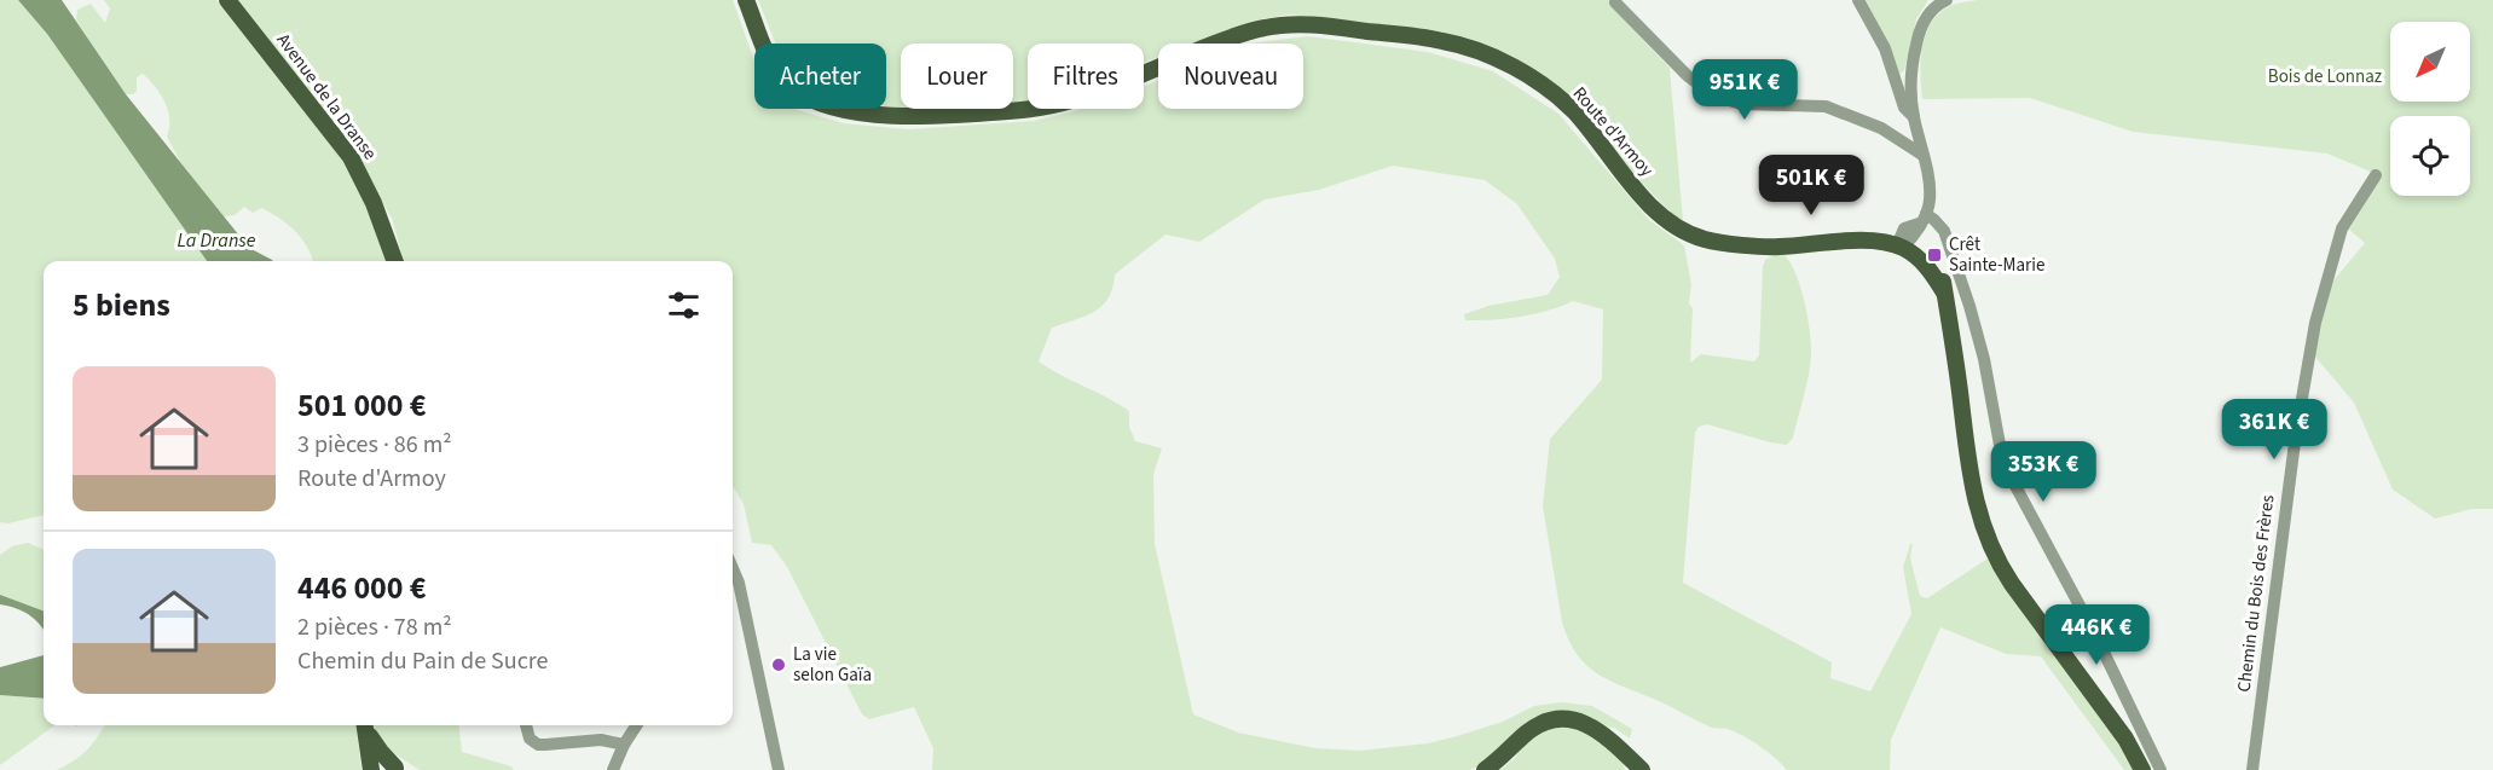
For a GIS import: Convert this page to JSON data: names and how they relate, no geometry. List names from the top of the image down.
{
  "streets": {
    "main road": ["Avenue de la Dranse", "Route d'Armoy"],
    "street": ["Chemin du Bois des Frères"]
  },
  "water": ["La Dranse"],
  "parks": ["Bois de Lonnaz"],
  "places": {
    "transit": ["Crêt Sainte-Marie"],
    "other": ["La vie selon Gaïa"]
  },
  "north": "bottom left",
  "page": {
    "chip": [
      "Acheter",
      "Louer",
      "Filtres",
      "Nouveau"
    ],
    "price": [
      "951K €",
      "501K €",
      "361K €",
      "353K €",
      "446K €"
    ],
    "heading": "5 biens",
    "list": [
      {
        "name": "501 000 €",
        "note": "3 pièces · 86 m² · Route d'Armoy"
      },
      {
        "name": "446 000 €",
        "note": "2 pièces · 78 m² · Chemin du Pain de Sucre"
      }
    ]
  }
}
